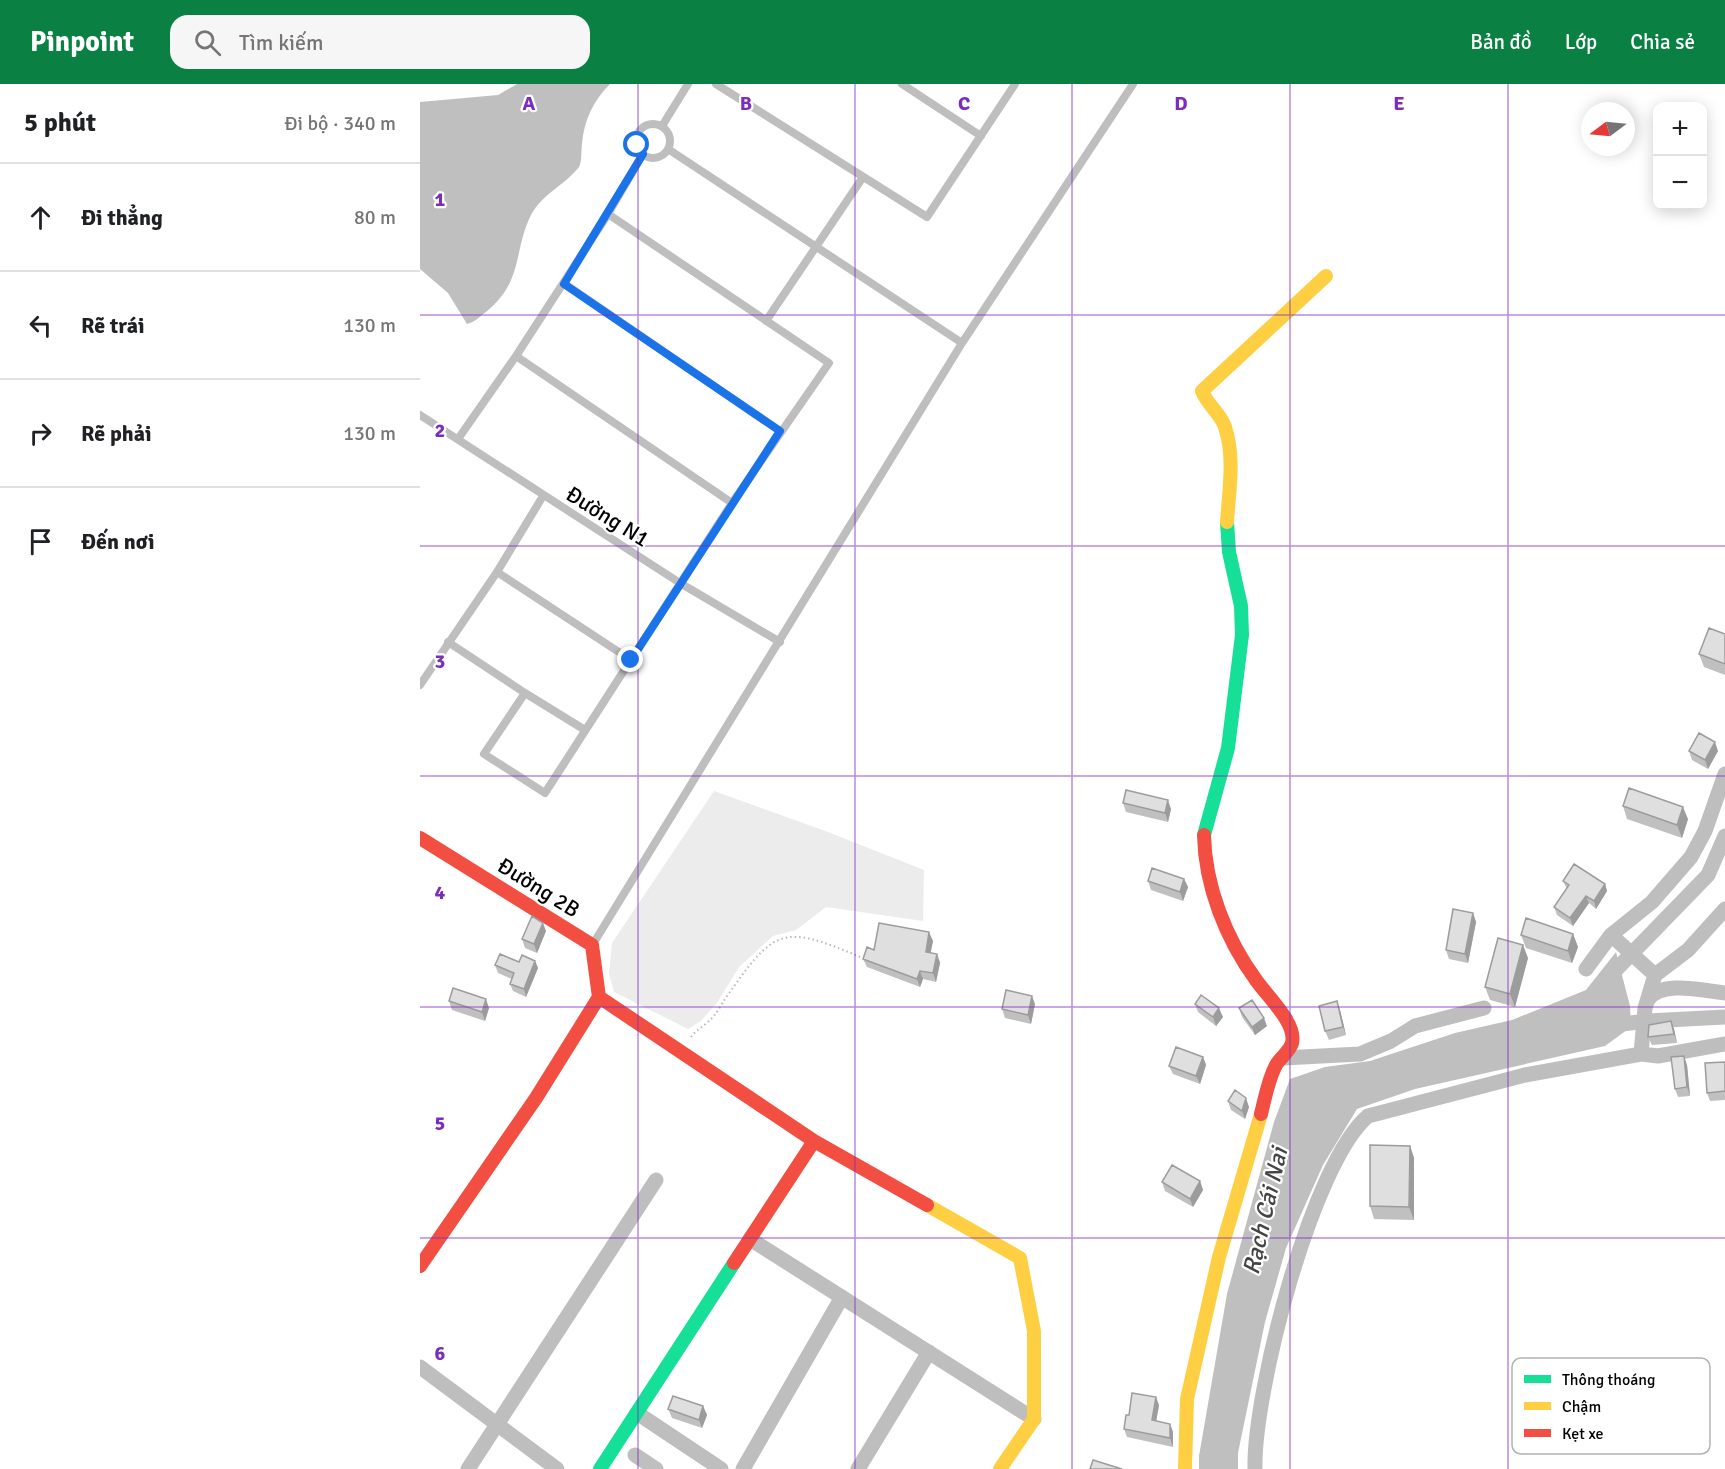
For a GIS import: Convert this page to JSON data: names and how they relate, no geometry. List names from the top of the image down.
{
  "streets": {
    "street": ["Đường 2B"],
    "lane": ["Đường N1"]
  },
  "water": ["Rạch Cái Nai"],
  "legend": ["Thông thoáng", "Chậm", "Kẹt xe"],
  "north": "left",
  "page": {
    "header": "Pinpoint",
    "search": "Tìm kiếm",
    "nav": ["Bản đồ", "Lớp", "Chia sẻ"],
    "heading": ["5 phút", "Đi bộ · 340 m"],
    "map_buttons": ["+", "−"],
    "list": [
      ["Đi thẳng", "80 m"],
      ["Rẽ trái", "130 m"],
      ["Rẽ phải", "130 m"],
      "Đến nơi"
    ]
  },
  "grid": {
    "columns": [
      "A",
      "B",
      "C",
      "D",
      "E"
    ],
    "rows": [
      "1",
      "2",
      "3",
      "4",
      "5",
      "6"
    ]
  }
}
